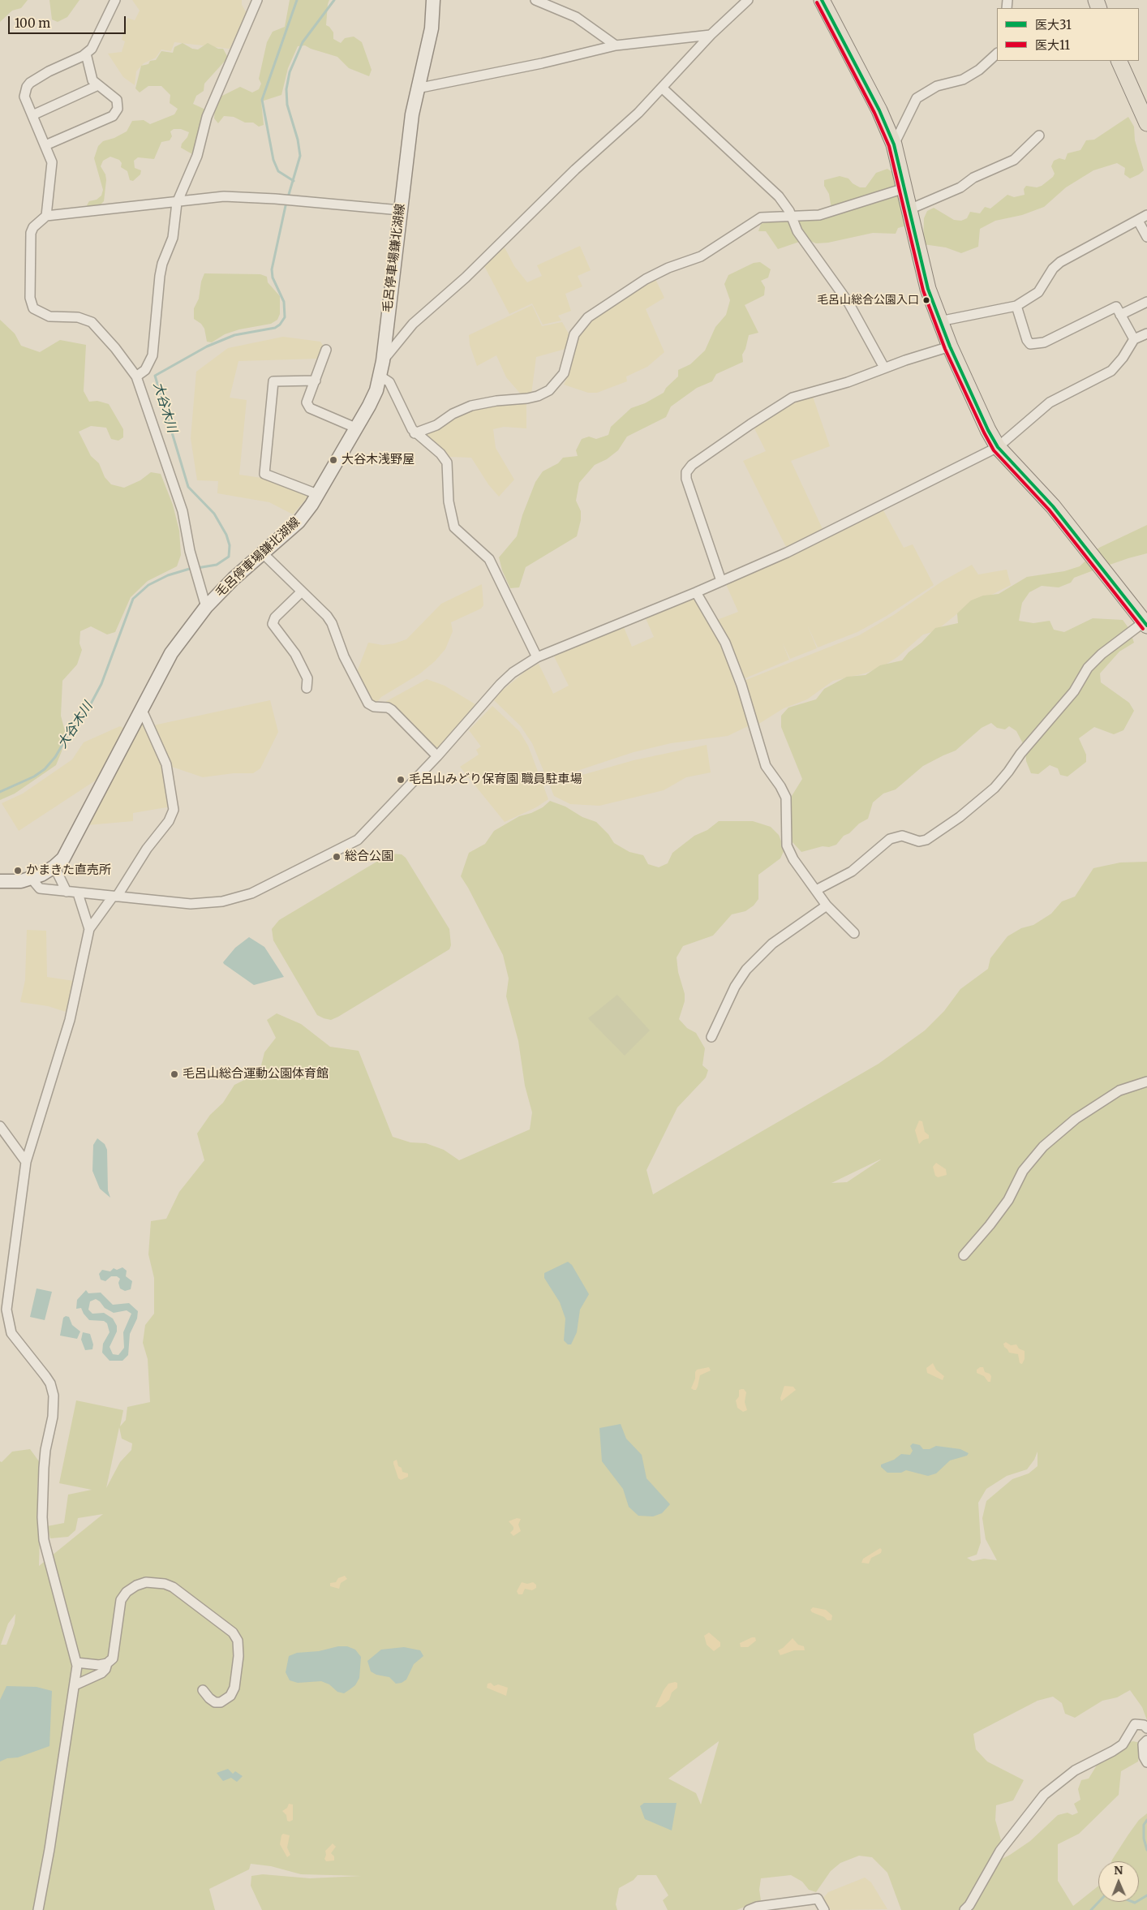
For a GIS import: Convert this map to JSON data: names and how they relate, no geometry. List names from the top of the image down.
{
  "streets": {
    "main road": ["毛呂停車場鎌北湖線"]
  },
  "water": ["大谷木川"],
  "places": [
    "毛呂山総合公園入口",
    "大谷木浅野屋",
    "毛呂山みどり保育園 職員駐車場",
    "総合公園",
    "かまきた直売所",
    "毛呂山総合運動公園体育館"
  ],
  "lines": ["transit line 医大31", "transit line 医大11"],
  "legend": ["医大31", "医大11"],
  "scale_bar": "100 m",
  "north": "top"
}
